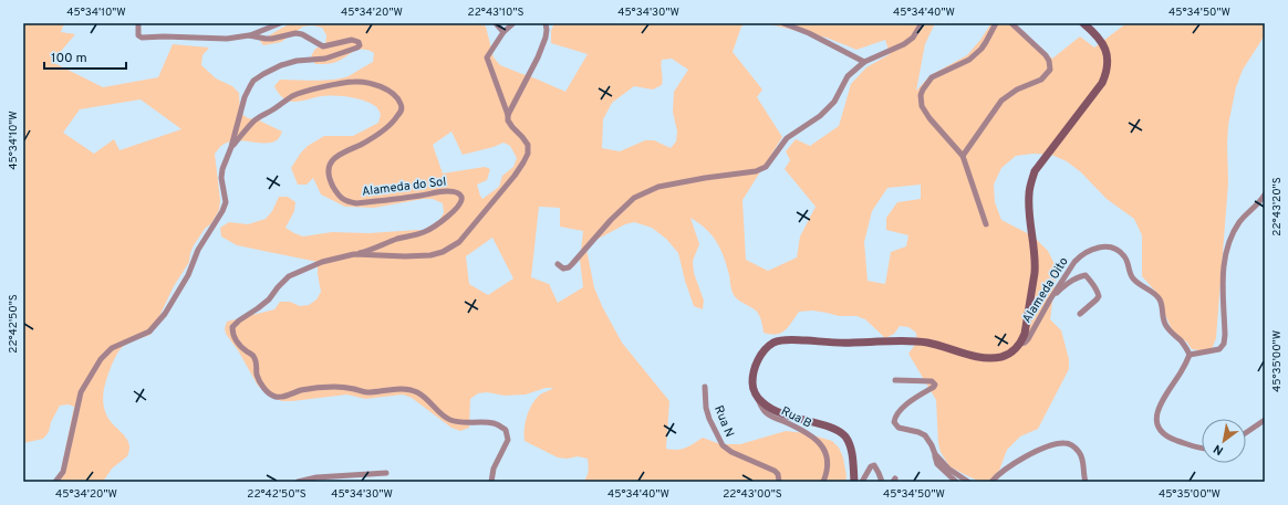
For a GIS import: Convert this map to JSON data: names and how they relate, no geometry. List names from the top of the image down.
{
  "streets": {
    "street": [
      "Alameda do Sol",
      "Alameda Oito",
      "Rua B",
      "Rua N"
    ]
  },
  "scale_bar": "100 m",
  "north": "bottom left",
  "coordinates": [
    "45°34'10\"W",
    "45°34'20\"W",
    "22°43'10\"S",
    "45°34'30\"W",
    "45°34'40\"W",
    "45°34'50\"W",
    "22°43'20\"S",
    "22°42'50\"S",
    "45°35'00\"W",
    "22°43'00\"S"
  ]
}
